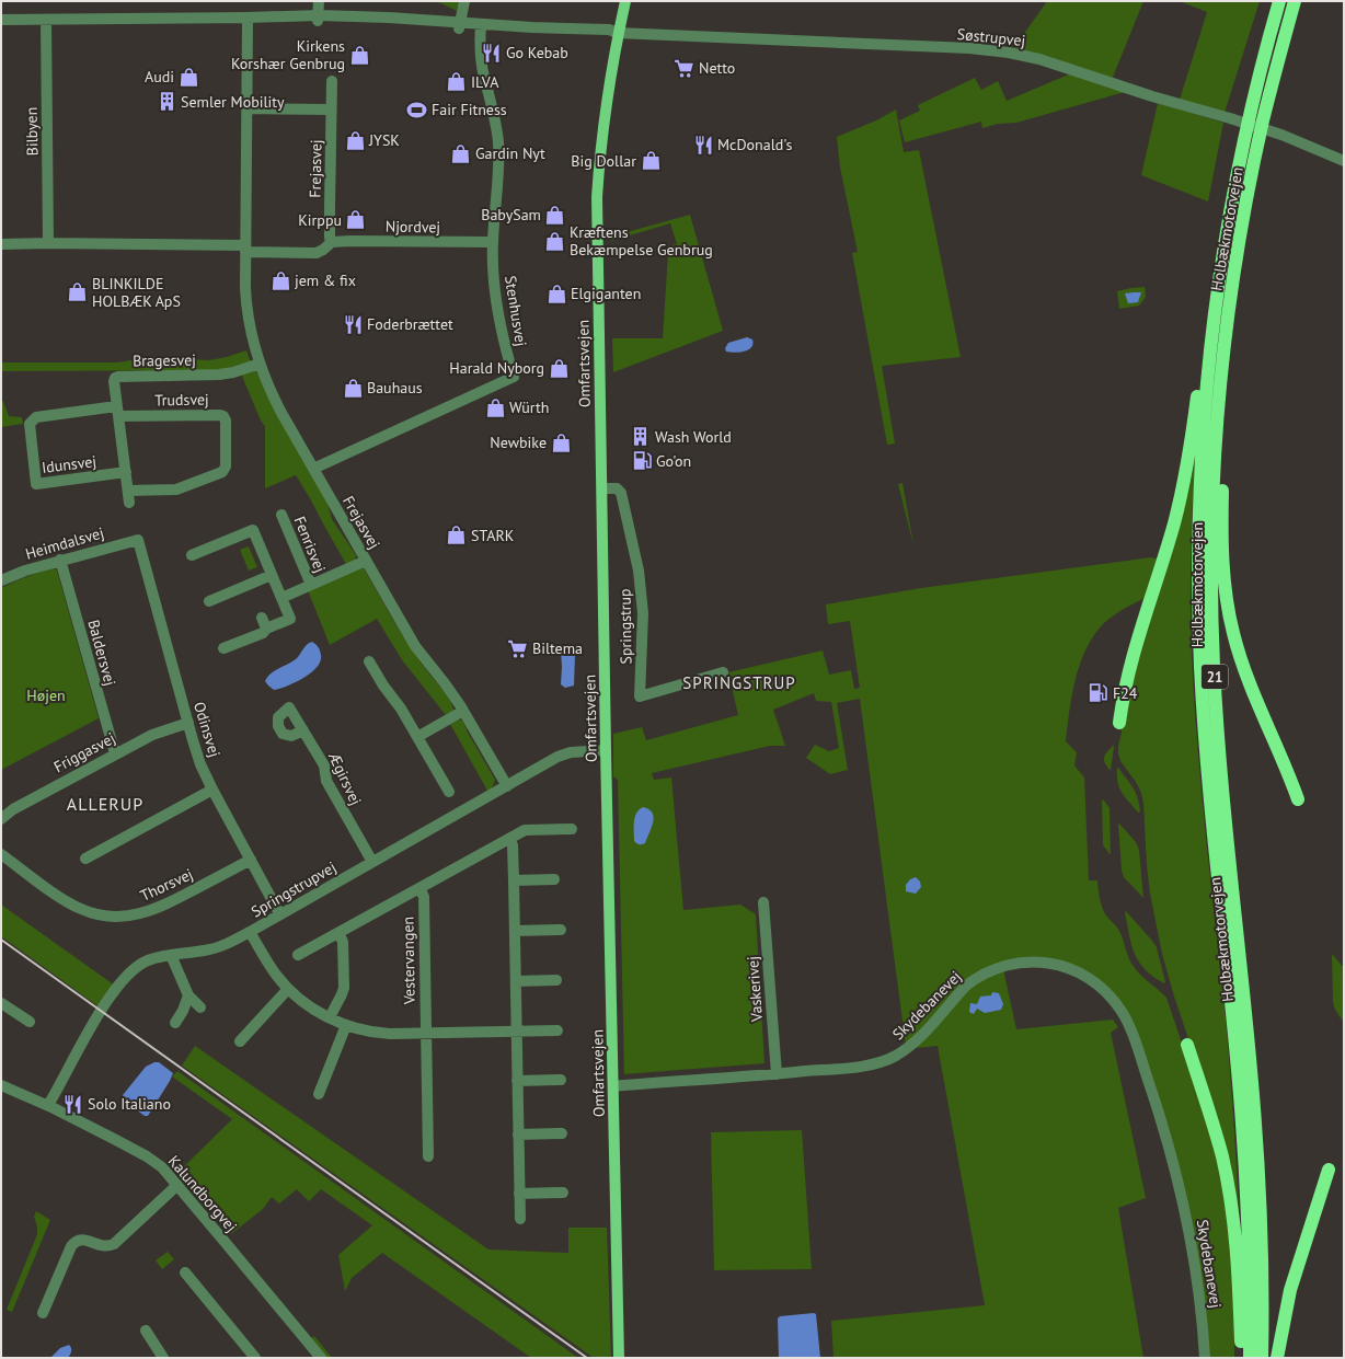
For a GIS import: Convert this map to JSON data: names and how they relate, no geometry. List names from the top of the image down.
{
  "streets": {
    "highway": ["Holbækmotorvejen", "21"],
    "main road": ["Omfartsvejen"],
    "street": [
      "Søstrupvej",
      "Bilbyen",
      "Frejasvej",
      "Njordvej",
      "Stenhusvej",
      "Bragesvej",
      "Trudsvej",
      "Idunsvej",
      "Heimdalsvej",
      "Fenrisvej",
      "Springstrup",
      "Baldersvej",
      "Odinsvej",
      "Friggasvej",
      "Ægirsvej",
      "Thorsvej",
      "Springstrupvej",
      "Vestervangen",
      "Vaskerivej",
      "Skydebanevej",
      "Kalundborgvej"
    ]
  },
  "crossings": [
    ["Søstrupvej", "Omfartsvejen"],
    ["Frejasvej", "Njordvej"],
    ["Frejasvej", "Stenhusvej"],
    ["Frejasvej", "Bragesvej"],
    ["Frejasvej", "Fenrisvej"],
    ["Frejasvej", "Springstrupvej"],
    ["Njordvej", "Stenhusvej"],
    ["Bragesvej", "Trudsvej"],
    ["Bragesvej", "Idunsvej"],
    ["Omfartsvejen", "Springstrup"],
    ["Omfartsvejen", "Springstrupvej"],
    ["Omfartsvejen", "Skydebanevej"],
    ["Trudsvej", "Idunsvej"],
    ["Heimdalsvej", "Baldersvej"],
    ["Heimdalsvej", "Odinsvej"],
    ["Baldersvej", "Friggasvej"],
    ["Odinsvej", "Friggasvej"],
    ["Odinsvej", "Thorsvej"],
    ["Odinsvej", "Springstrupvej"],
    ["Ægirsvej", "Springstrupvej"],
    ["Springstrupvej", "Kalundborgvej"],
    ["Vaskerivej", "Skydebanevej"]
  ],
  "districts": ["SPRINGSTRUP", "ALLERUP"],
  "parks": ["Højen"],
  "places": {
    "restaurant": [
      "Go Kebab",
      "McDonald's",
      "Foderbrættet",
      "Solo Italiano"
    ],
    "shop": [
      "Kirkens Korshær Genbrug",
      "Audi",
      "ILVA",
      "JYSK",
      "Gardin Nyt",
      "Big Dollar",
      "BabySam",
      "Kirppu",
      "Kræftens Bekæmpelse Genbrug",
      "jem & fix",
      "BLINKILDE HOLBÆK ApS",
      "Elgiganten",
      "Harald Nyborg",
      "Bauhaus",
      "Würth",
      "Newbike",
      "STARK"
    ],
    "supermarket": ["Netto", "Biltema"],
    "building": ["Semler Mobility", "Wash World"],
    "sports": ["Fair Fitness"],
    "fuel station": ["Go'on", "F24"]
  }
}
